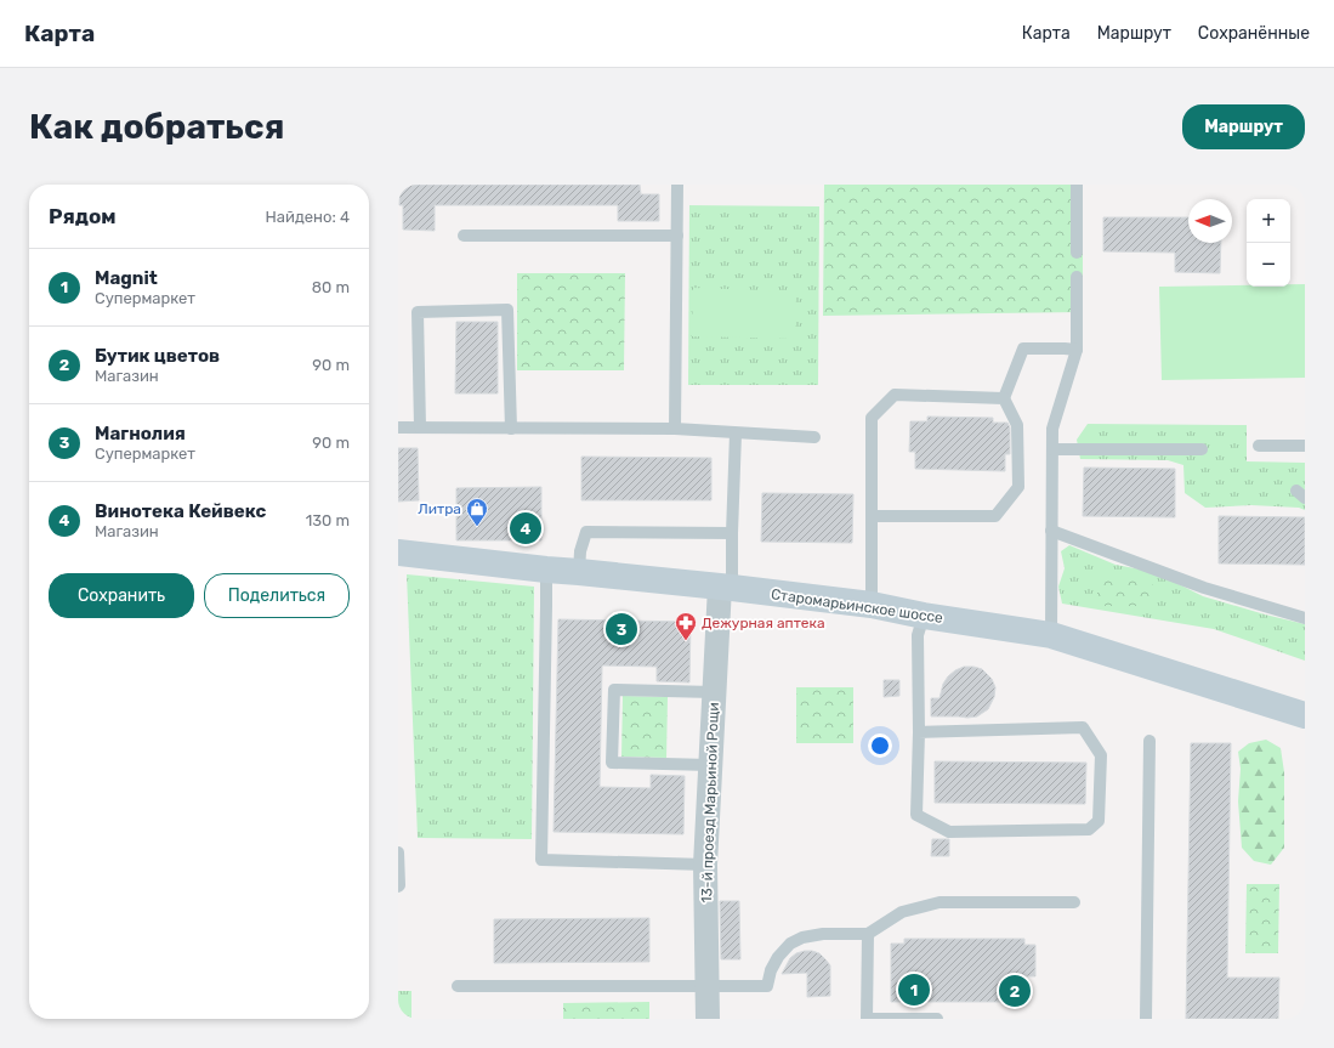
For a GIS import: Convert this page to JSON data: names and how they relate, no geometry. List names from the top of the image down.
{
  "streets": {
    "street": ["Старомарьинское шоссе", "13-й проезд Марьиной Рощи"]
  },
  "crossings": [
    ["Старомарьинское шоссе", "13-й проезд Марьиной Рощи"]
  ],
  "places": {
    "shop": ["Литра"],
    "pharmacy": ["Дежурная аптека"]
  },
  "north": "left",
  "page": {
    "header": "Карта",
    "nav": ["Карта", "Маршрут", "Сохранённые"],
    "buttons": [
      "Маршрут",
      ["Сохранить", "Поделиться"]
    ],
    "title": "Как добраться",
    "heading": ["Рядом", "Найдено: 4"],
    "map_buttons": ["+", "−"],
    "list": [
      {
        "mark": "1",
        "name": "Magnit",
        "note": "Супермаркет",
        "value": "80 m"
      },
      {
        "mark": "2",
        "name": "Бутик цветов",
        "note": "Магазин",
        "value": "90 m"
      },
      {
        "mark": "3",
        "name": "Магнолия",
        "note": "Супермаркет",
        "value": "90 m"
      },
      {
        "mark": "4",
        "name": "Винотека Кейвекс",
        "note": "Магазин",
        "value": "130 m"
      }
    ],
    "pins": [
      "4",
      "3",
      "1",
      "2"
    ]
  }
}
